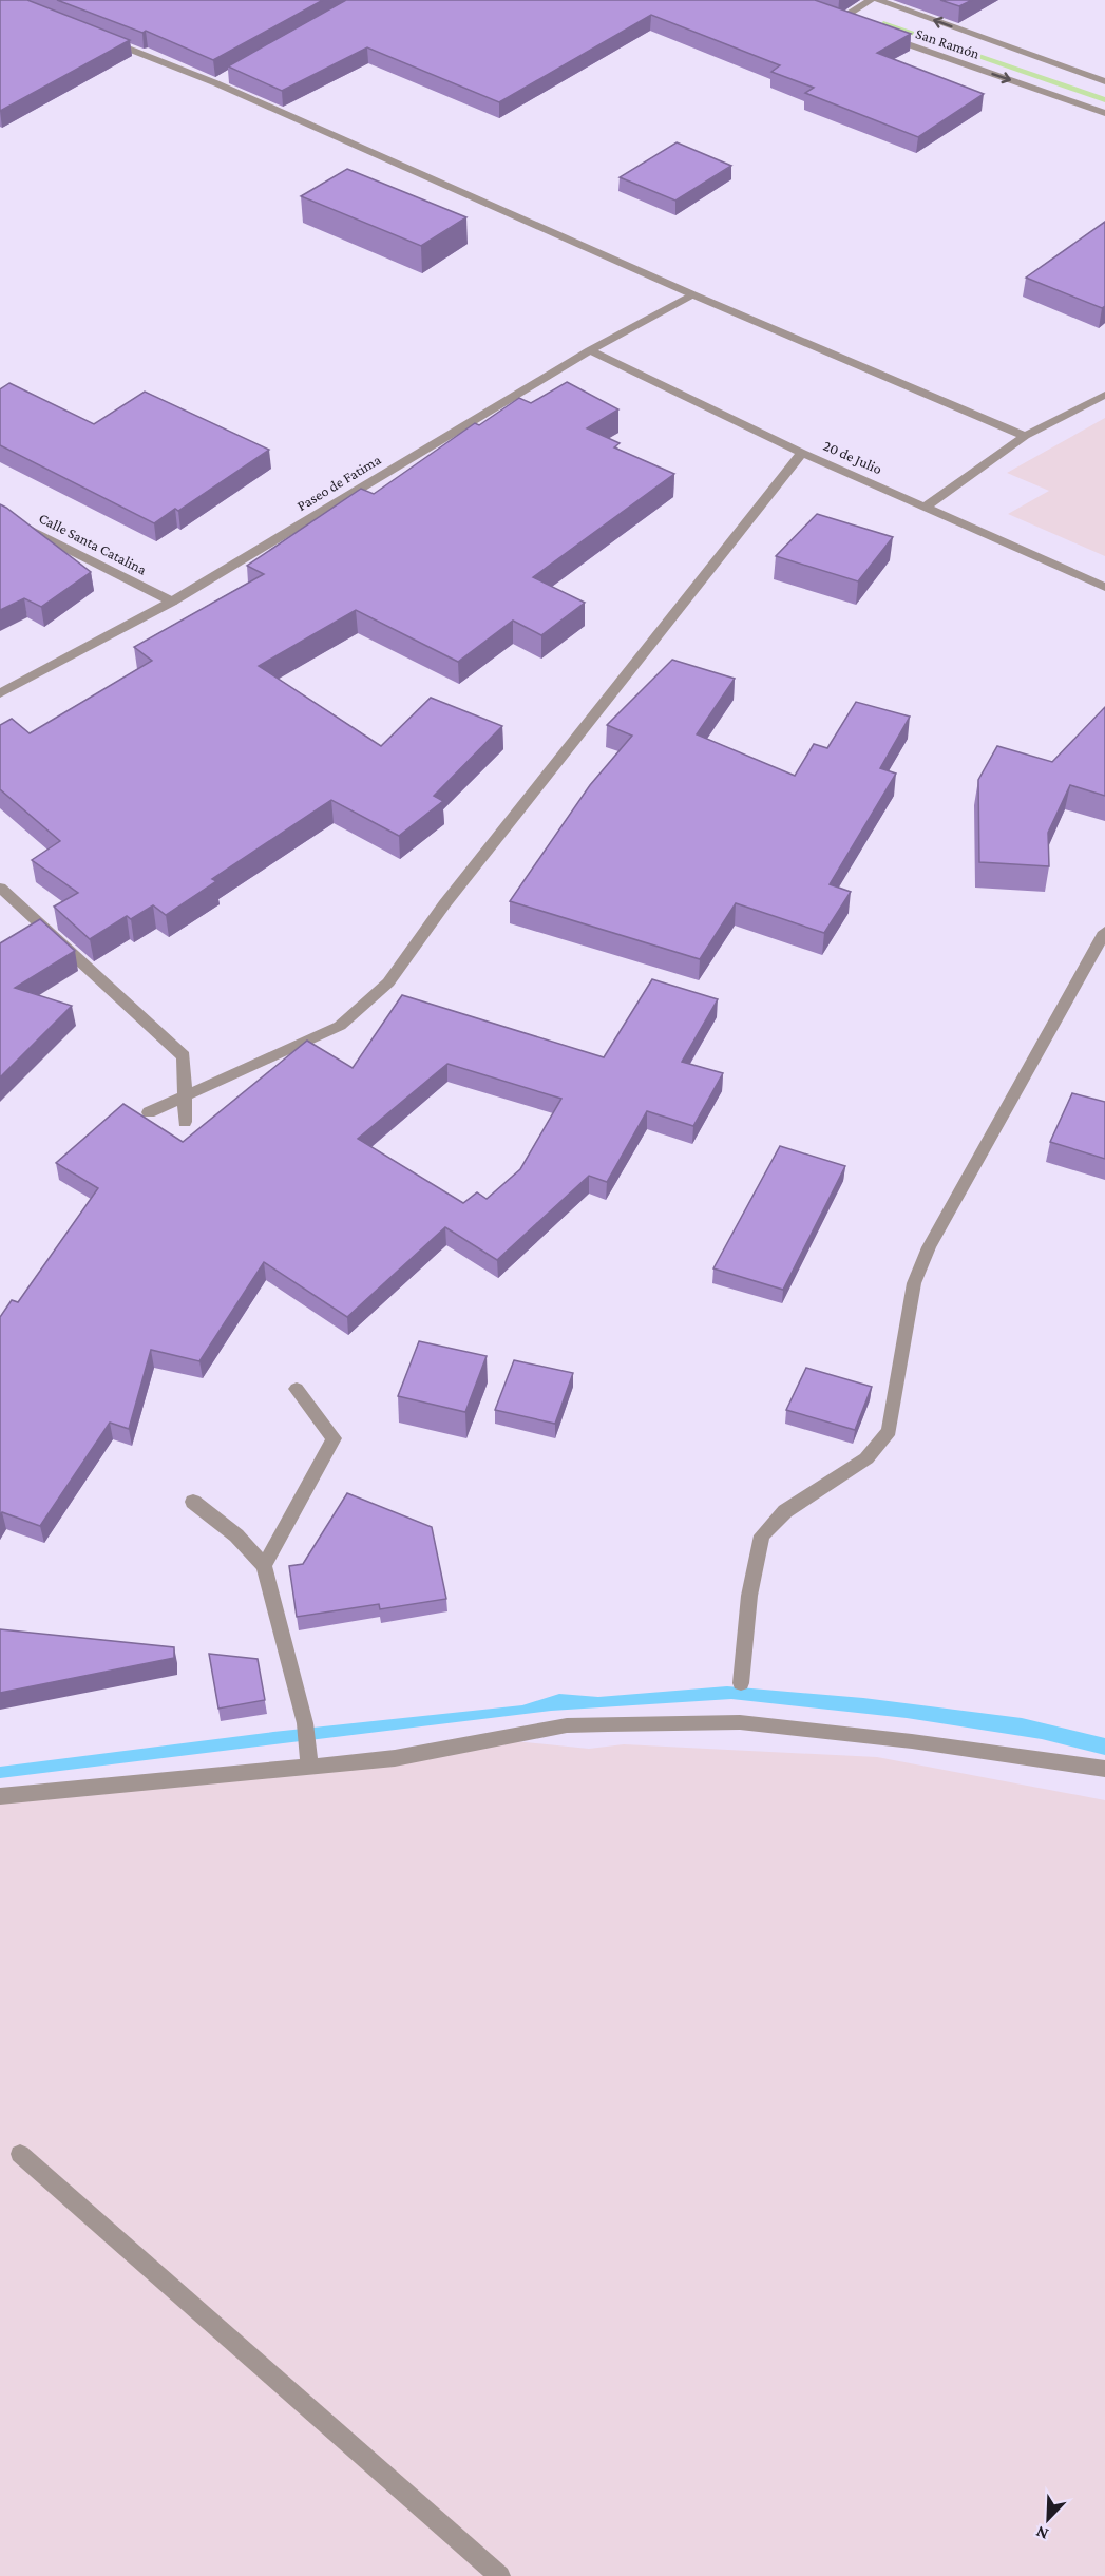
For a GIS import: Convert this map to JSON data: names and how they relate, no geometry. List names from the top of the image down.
{
  "streets": {
    "street": [
      "San Ramón",
      "20 de Julio",
      "Paseo de Fatima",
      "Calle Santa Catalina"
    ]
  },
  "crossings": [
    ["20 de Julio", "Paseo de Fatima"],
    ["Paseo de Fatima", "Calle Santa Catalina"]
  ],
  "north": "bottom left"
}
